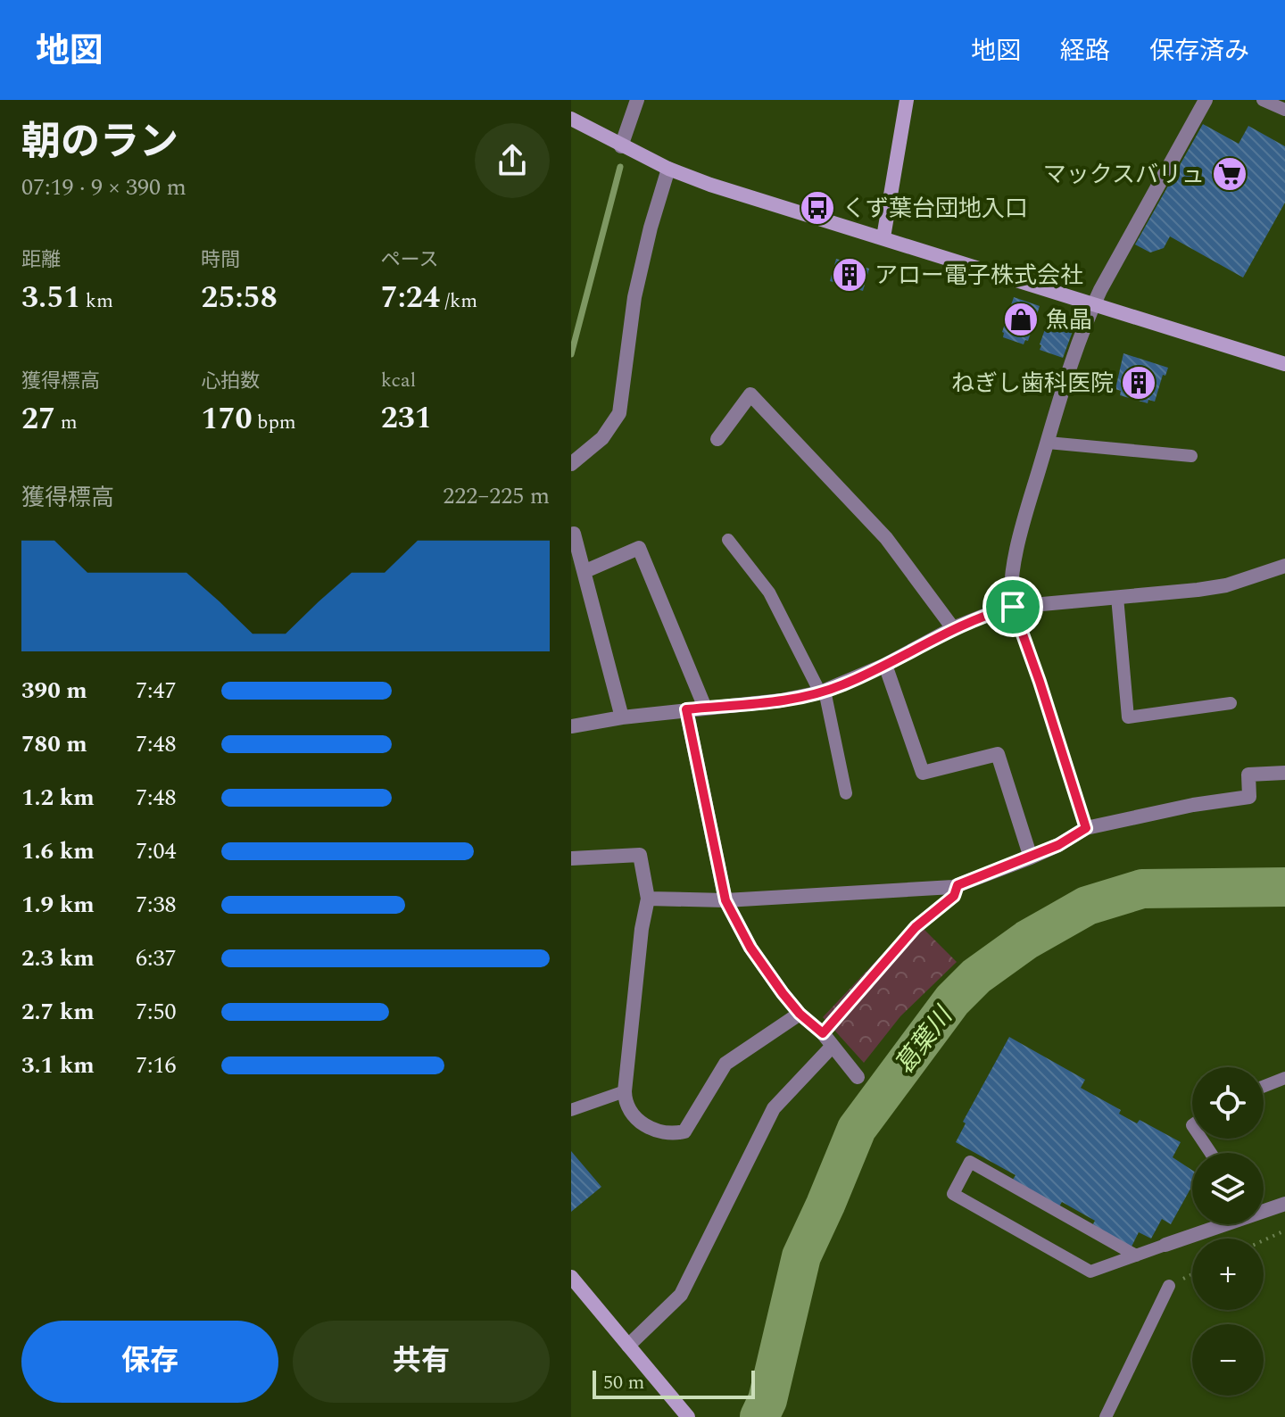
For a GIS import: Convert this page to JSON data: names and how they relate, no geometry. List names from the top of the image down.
{
  "water": ["葛葉川"],
  "places": {
    "supermarket": ["マックスバリュ"],
    "bus stop": ["くず葉台団地入口"],
    "building": ["アロー電子株式会社", "ねぎし歯科医院"],
    "shop": ["魚晶"]
  },
  "scale_bar": "50 m",
  "page": {
    "header": "地図",
    "nav": ["地図", "経路", "保存済み"],
    "heading": ["朝のラン", "07:19 · 9 × 390 m"],
    "stats": [
      ["距離", "3.51 km"],
      ["時間", "25:58"],
      ["ペース", "7:24 /km"],
      ["獲得標高", "27 m"],
      ["心拍数", "170 bpm"],
      ["kcal", "231"]
    ],
    "chart": ["獲得標高", "222–225 m"],
    "list": [
      {
        "name": "390 m",
        "note": "7:47"
      },
      {
        "name": "780 m",
        "note": "7:48"
      },
      {
        "name": "1.2 km",
        "note": "7:48"
      },
      {
        "name": "1.6 km",
        "note": "7:04"
      },
      {
        "name": "1.9 km",
        "note": "7:38"
      },
      {
        "name": "2.3 km",
        "note": "6:37"
      },
      {
        "name": "2.7 km",
        "note": "7:50"
      },
      {
        "name": "3.1 km",
        "note": "7:16"
      }
    ],
    "map_buttons": ["+", "−"],
    "buttons": ["保存", "共有"],
    "scale": "50 m"
  }
}
